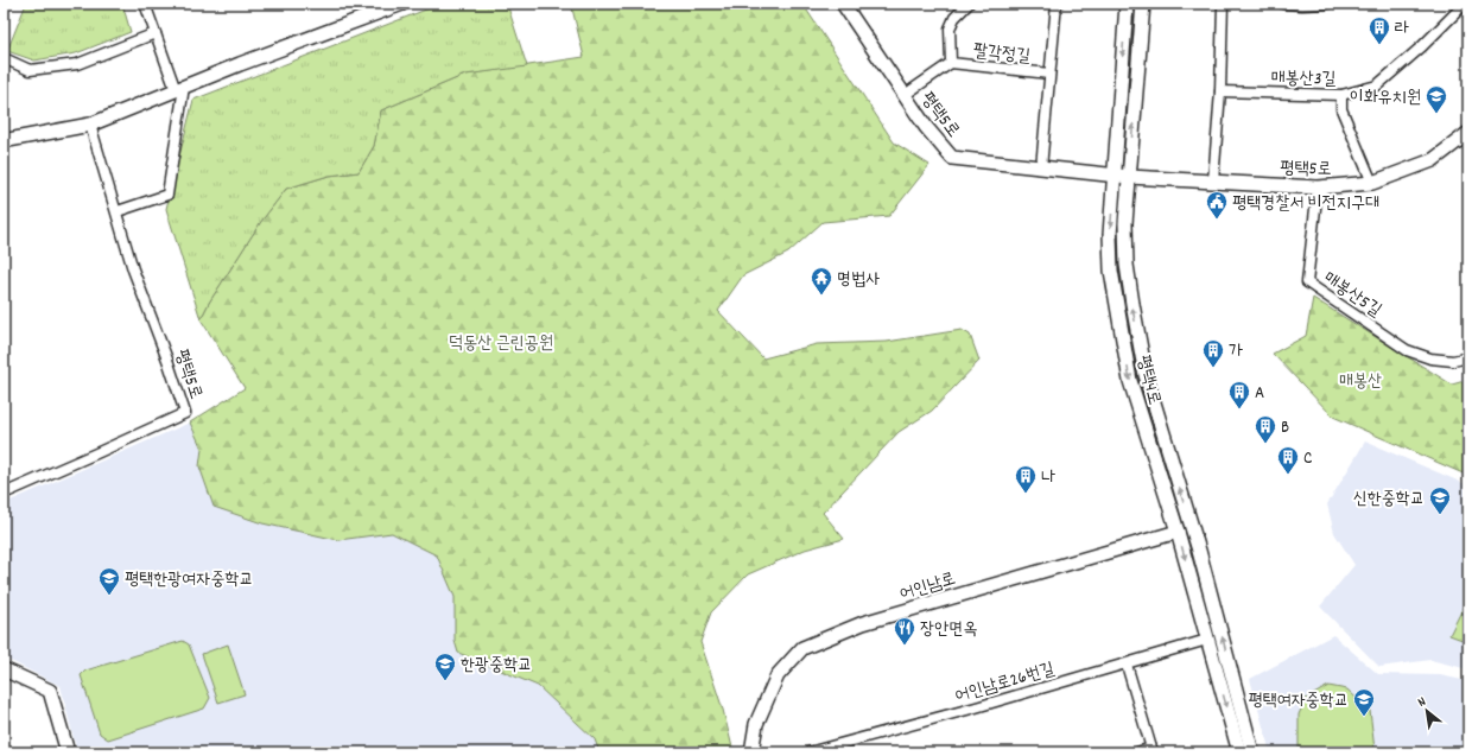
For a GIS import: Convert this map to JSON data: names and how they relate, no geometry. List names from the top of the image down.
{
  "streets": {
    "street": [
      "팔각정길",
      "매봉산3길",
      "평택5로",
      "매봉산5길",
      "평택4로",
      "어인남로",
      "어인남로26번길"
    ]
  },
  "crossings": [
    ["팔각정길", "평택5로"],
    ["평택5로", "매봉산5길"],
    ["평택5로", "평택4로"],
    ["평택4로", "어인남로"],
    ["평택4로", "어인남로26번길"]
  ],
  "parks": ["덕동산 근린공원", "매봉산"],
  "places": {
    "building": [
      "라",
      "가",
      "A",
      "B",
      "C",
      "나"
    ],
    "school or university": [
      "이화유치원",
      "신한중학교",
      "평택한광여자중학교",
      "한광중학교",
      "평택여자중학교"
    ],
    "public building": ["평택경찰서 비전지구대"],
    "temple": ["명법사"],
    "restaurant": ["장안면옥"]
  },
  "north": "top left"
}
